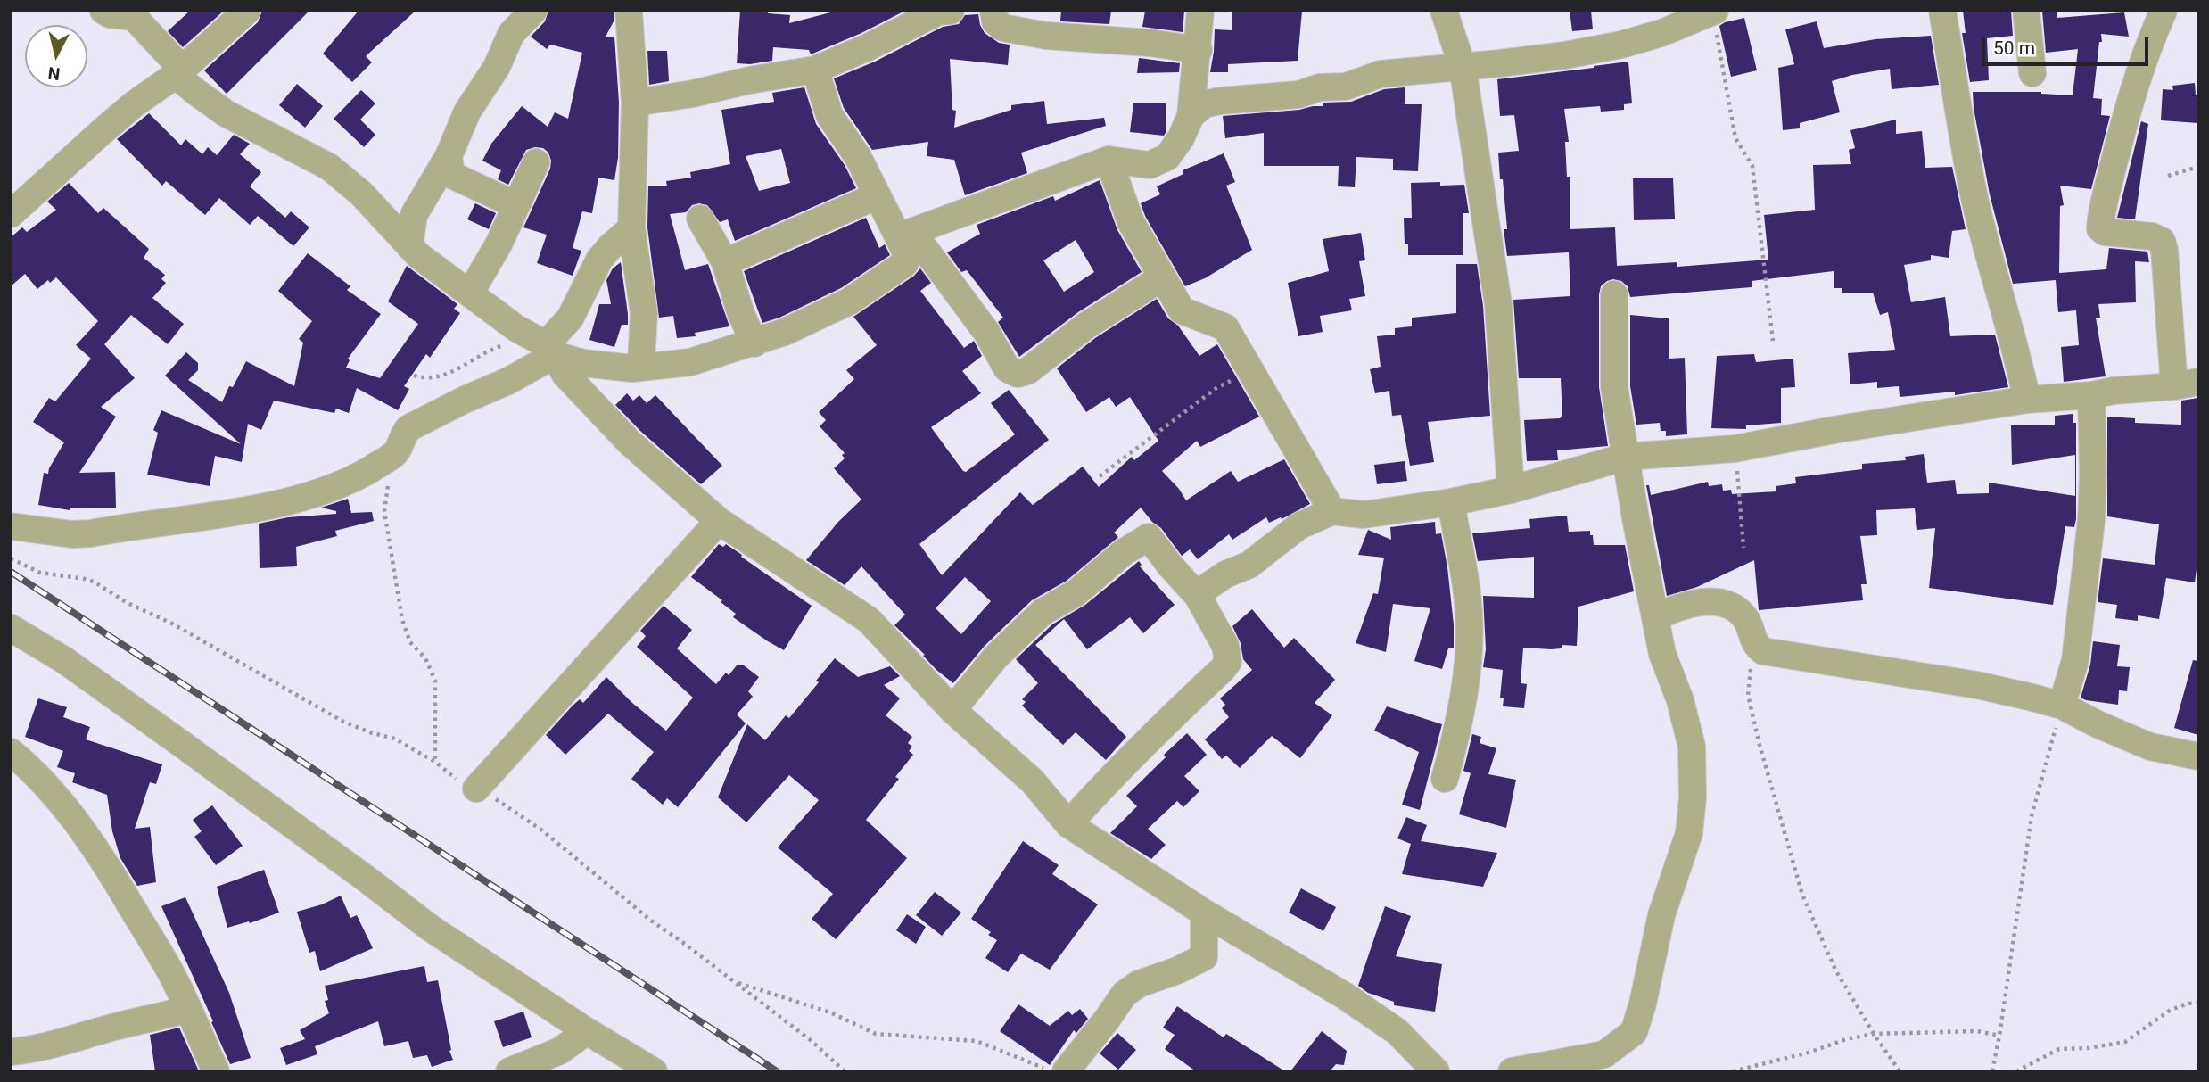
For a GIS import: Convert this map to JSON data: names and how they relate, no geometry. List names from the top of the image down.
{
  "scale_bar": "50 m",
  "north": "bottom"
}
